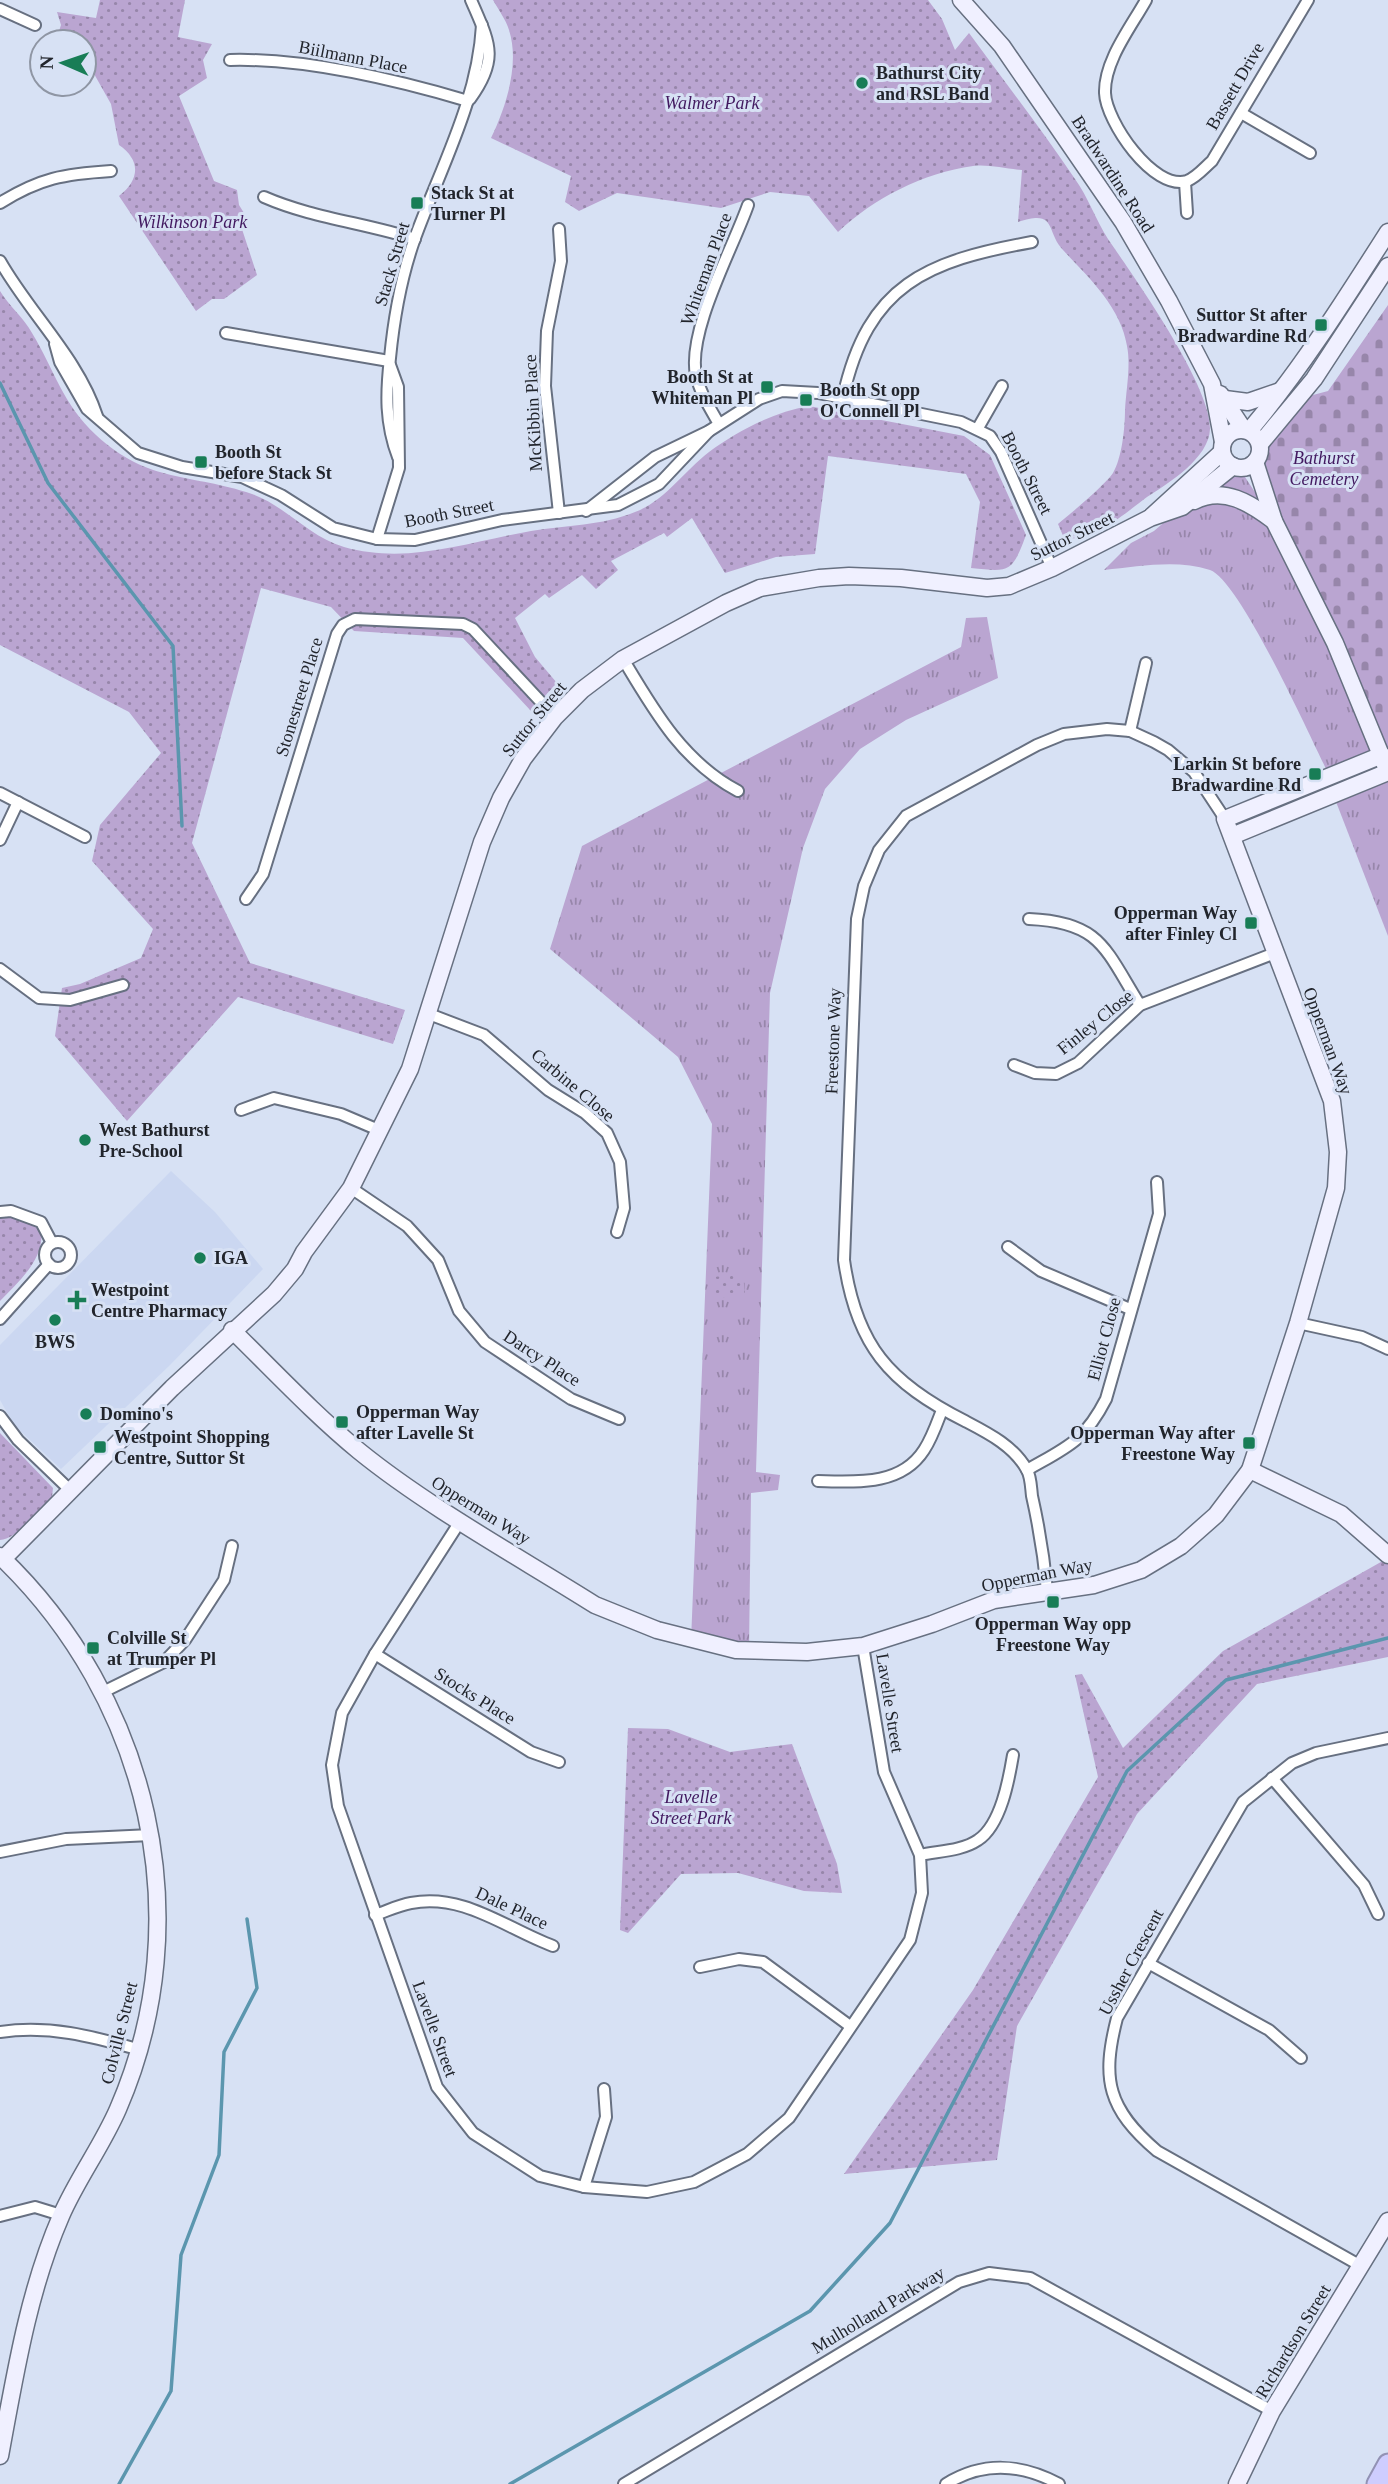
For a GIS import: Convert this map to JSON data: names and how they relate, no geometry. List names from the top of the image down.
{
  "streets": {
    "street": [
      "Biilmann Place",
      "Bassett Drive",
      "Bradwardine Road",
      "Stack Street",
      "Whiteman Place",
      "McKibbin Place",
      "Booth Street",
      "Suttor Street",
      "Stonestreet Place",
      "Finley Close",
      "Freestone Way",
      "Opperman Way",
      "Carbine Close",
      "Elliot Close",
      "Darcy Place",
      "Stocks Place",
      "Lavelle Street",
      "Dale Place",
      "Ussher Crescent",
      "Colville Street",
      "Mulholland Parkway",
      "Richardson Street"
    ]
  },
  "crossings": [
    ["Biilmann Place", "Stack Street"],
    ["Bradwardine Road", "Suttor Street"],
    ["Stack Street", "Booth Street"],
    ["Whiteman Place", "Booth Street"],
    ["McKibbin Place", "Booth Street"],
    ["Booth Street", "Suttor Street"],
    ["Suttor Street", "Stonestreet Place"],
    ["Suttor Street", "Opperman Way"],
    ["Suttor Street", "Carbine Close"],
    ["Suttor Street", "Darcy Place"],
    ["Suttor Street", "Colville Street"],
    ["Finley Close", "Opperman Way"],
    ["Freestone Way", "Opperman Way"],
    ["Freestone Way", "Elliot Close"],
    ["Opperman Way", "Lavelle Street"],
    ["Stocks Place", "Lavelle Street"],
    ["Lavelle Street", "Dale Place"],
    ["Ussher Crescent", "Richardson Street"],
    ["Mulholland Parkway", "Richardson Street"]
  ],
  "parks": [
    "Walmer Park",
    "Wilkinson Park",
    "Bathurst Cemetery",
    "Lavelle Street Park"
  ],
  "places": {
    "other": [
      "Bathurst City and RSL Band",
      "West Bathurst Pre-School",
      "IGA",
      "BWS",
      "Domino's"
    ],
    "transit": [
      "Stack St at Turner Pl",
      "Suttor St after Bradwardine Rd",
      "Booth St at Whiteman Pl",
      "Booth St opp O'Connell Pl",
      "Booth St before Stack St",
      "Larkin St before Bradwardine Rd",
      "Opperman Way after Finley Cl",
      "Opperman Way after Lavelle St",
      "Opperman Way after Freestone Way",
      "Westpoint Shopping Centre, Suttor St",
      "Opperman Way opp Freestone Way",
      "Colville St at Trumper Pl"
    ],
    "health": ["Westpoint Centre Pharmacy"]
  },
  "north": "left"
}
